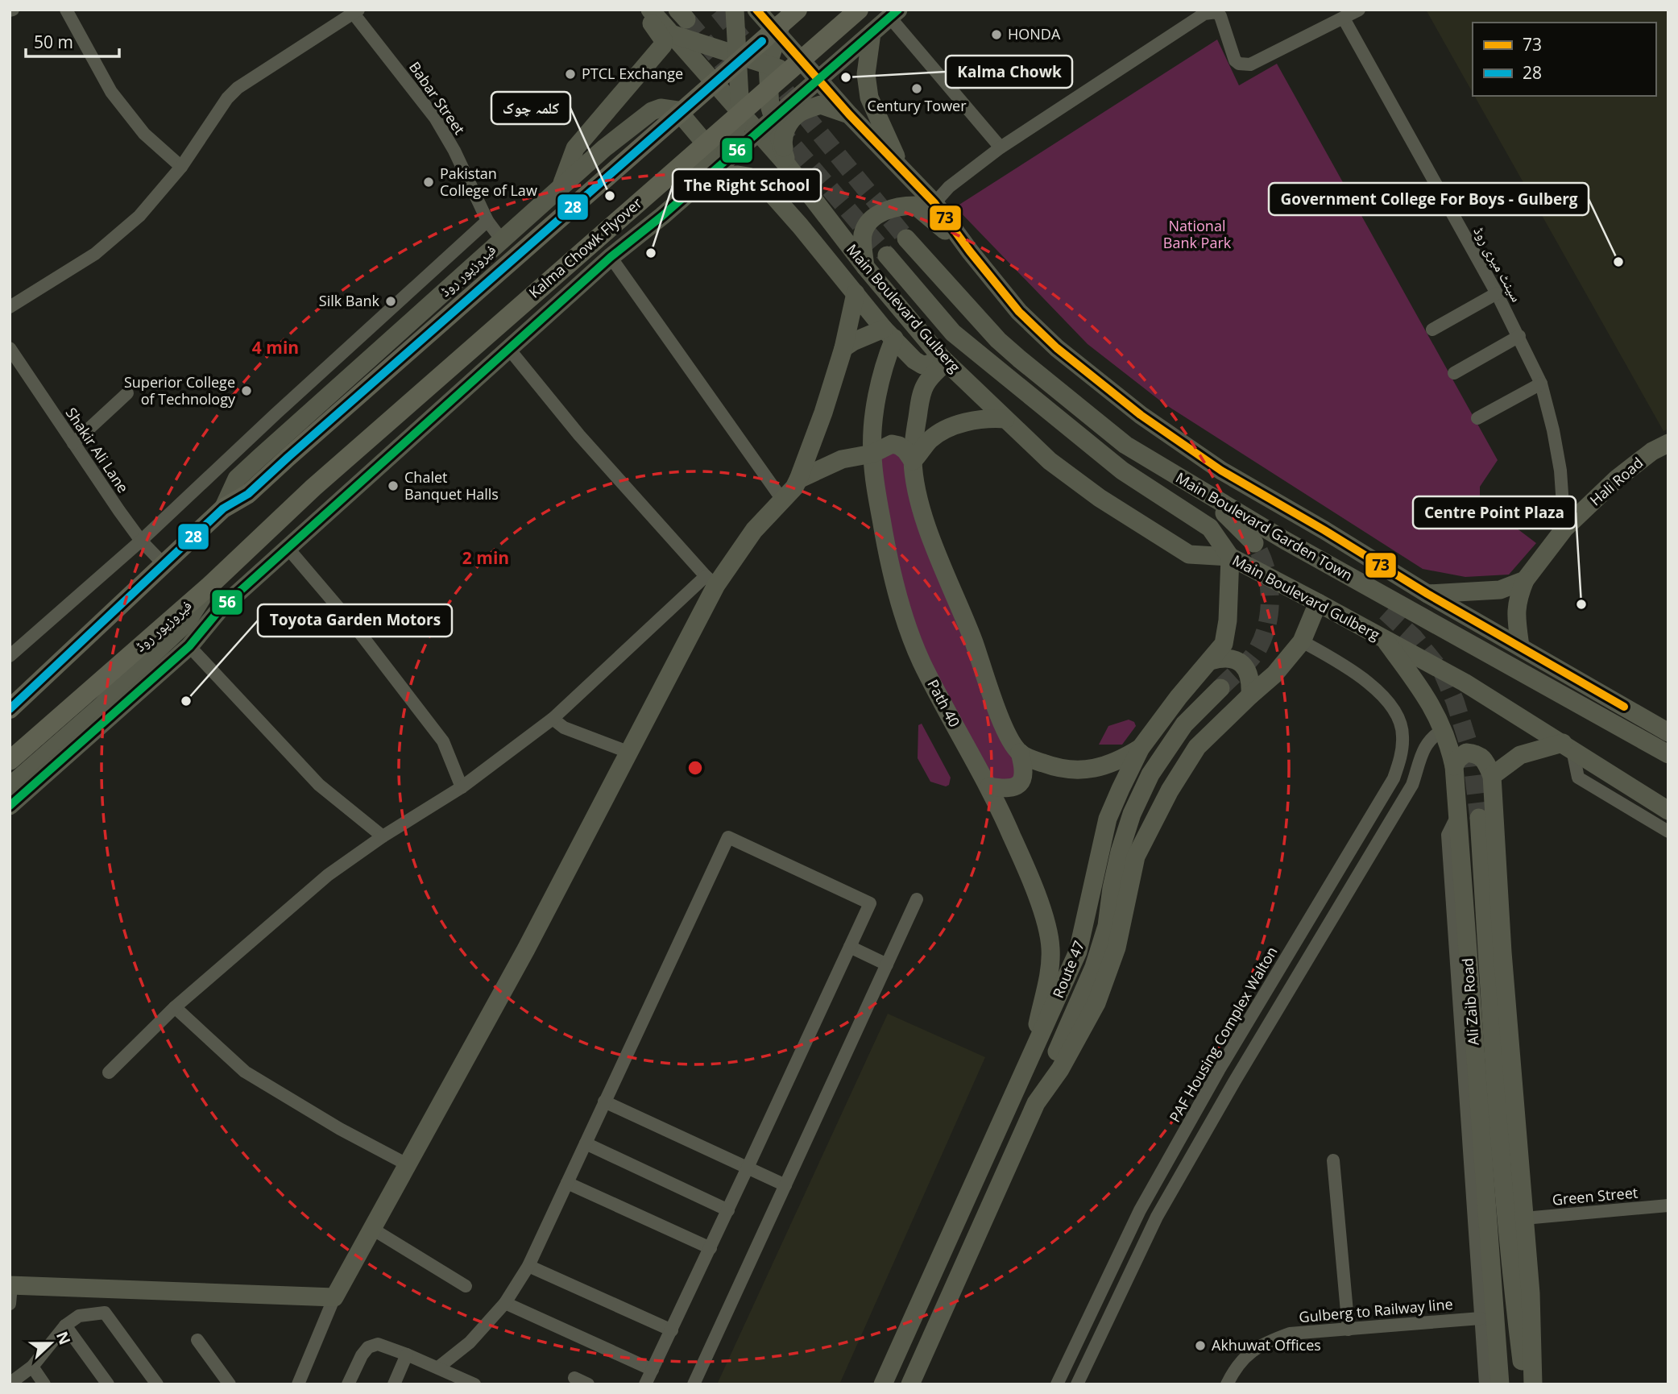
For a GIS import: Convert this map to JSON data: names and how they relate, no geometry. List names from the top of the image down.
{
  "streets": {
    "main road": [
      "Kalma Chowk Flyover",
      "فیروزپور روڈ",
      "Main Boulevard Gulberg",
      "Hali Road",
      "Main Boulevard Garden Town",
      "Path 40",
      "Route 47",
      "Ali Zaib Road"
    ],
    "street": [
      "Babar Street",
      "سینٹ میری روڈ",
      "Shakir Ali Lane",
      "PAF Housing Complex Walton",
      "Green Street",
      "Gulberg to Railway line"
    ]
  },
  "crossings": [
    ["Babar Street", "فیروزپور روڈ"],
    ["Kalma Chowk Flyover", "فیروزپور روڈ"],
    ["سینٹ میری روڈ", "Hali Road"],
    ["فیروزپور روڈ", "Shakir Ali Lane"],
    ["Main Boulevard Gulberg", "Main Boulevard Garden Town"],
    ["Main Boulevard Gulberg", "Route 47"],
    ["Main Boulevard Gulberg", "Ali Zaib Road"],
    ["Main Boulevard Garden Town", "Route 47"],
    ["Path 40", "Route 47"]
  ],
  "parks": ["National Bank Park"],
  "places": [
    "HONDA",
    "PTCL Exchange",
    "Kalma Chowk",
    "Century Tower",
    "Pakistan College of Law",
    "کلمہ چوک",
    "The Right School",
    "Government College For Boys - Gulberg",
    "Silk Bank",
    "Superior College of Technology",
    "Chalet Banquet Halls",
    "Centre Point Plaza",
    "Toyota Garden Motors",
    "Akhuwat Offices"
  ],
  "lines": ["transit line 73", "transit line 56", "transit line 28"],
  "legend": ["73", "28"],
  "scale_bar": "50 m",
  "north": "right",
  "rings": ["4 min", "2 min"]
}
